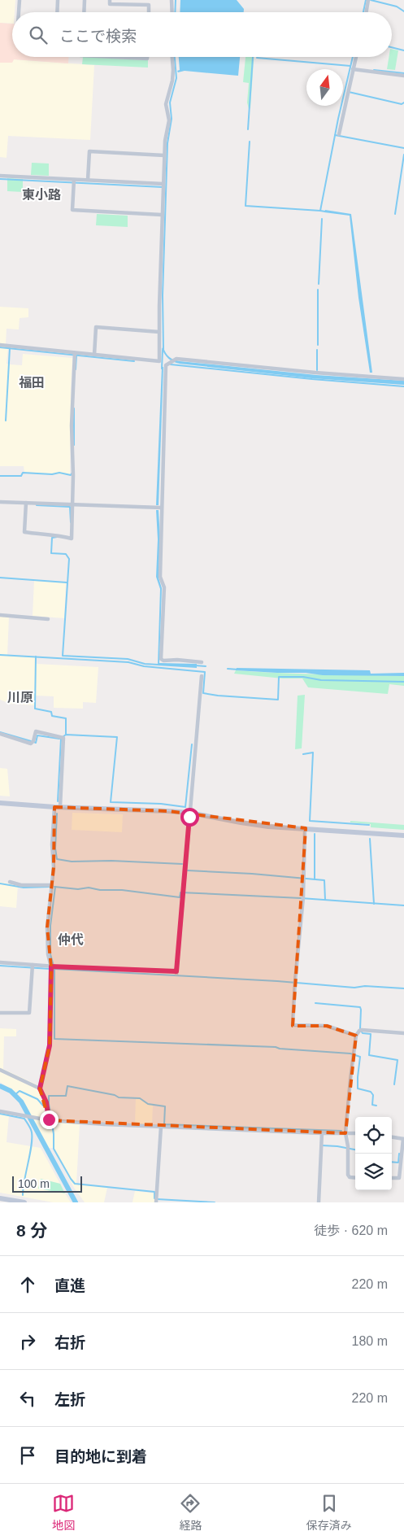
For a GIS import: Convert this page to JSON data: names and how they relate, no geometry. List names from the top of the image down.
{
  "districts": [
    "東小路",
    "福田",
    "川原",
    "仲代"
  ],
  "scale_bar": "100 m",
  "north": "top",
  "page": {
    "search": "ここで検索",
    "scale": "100 m",
    "heading": ["8 分", "徒歩 · 620 m"],
    "list": [
      ["直進", "220 m"],
      ["右折", "180 m"],
      ["左折", "220 m"],
      "目的地に到着"
    ],
    "nav": ["地図", "経路", "保存済み"]
  }
}
